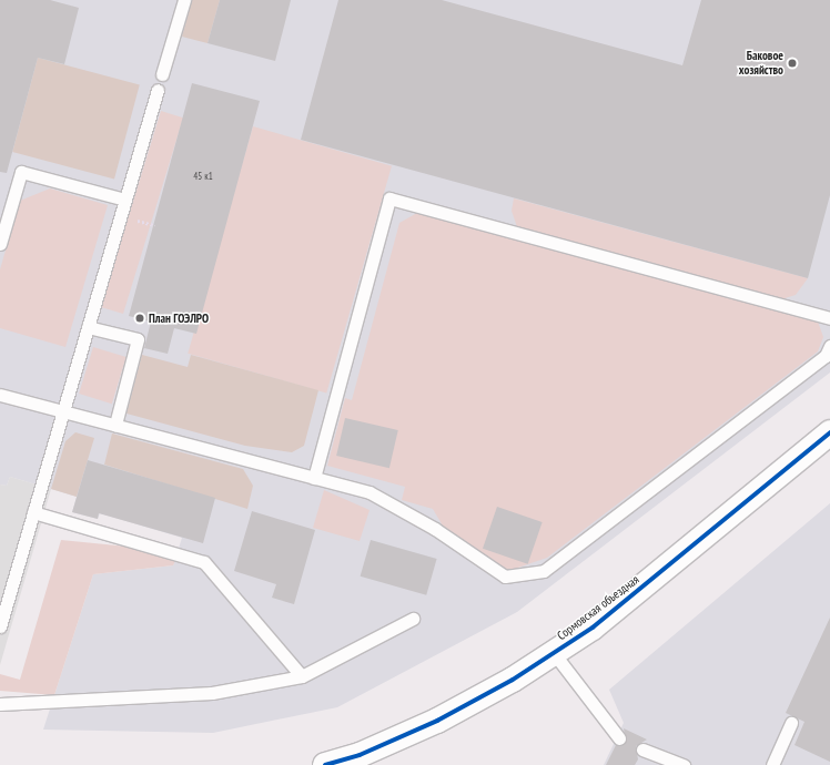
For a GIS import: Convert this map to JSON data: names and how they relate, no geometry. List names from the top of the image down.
{
  "streets": {
    "street": ["Сормовская объездная"]
  },
  "places": ["Баковое хозяйство", "План ГОЭЛРО"],
  "house_numbers": ["45 к1"]
}
